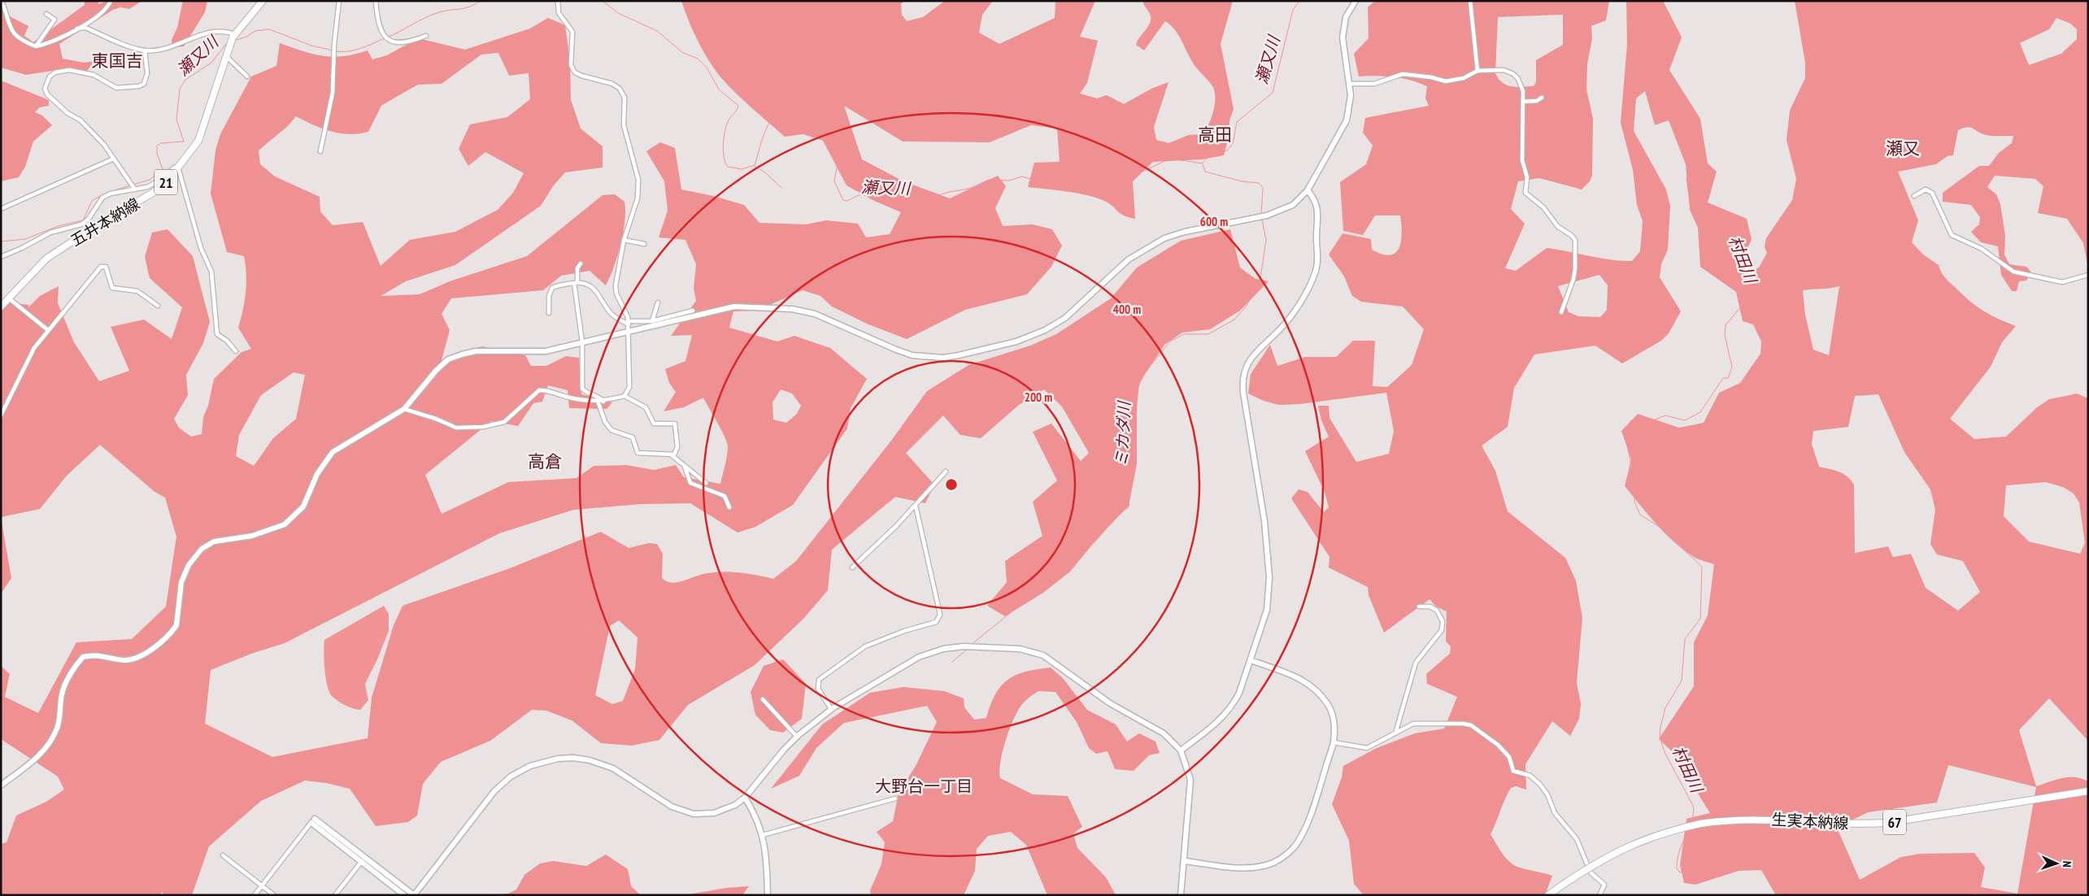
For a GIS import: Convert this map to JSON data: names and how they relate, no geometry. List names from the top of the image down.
{
  "streets": {
    "main road": [
      "21",
      "五井本納線",
      "生実本納線",
      "67"
    ]
  },
  "districts": [
    "東国吉",
    "高田",
    "瀬又",
    "高倉",
    "大野台一丁目"
  ],
  "water": ["瀬又川", "村田川", "ミカダ川"],
  "north": "right",
  "rings": ["600 m", "400 m", "200 m"]
}
